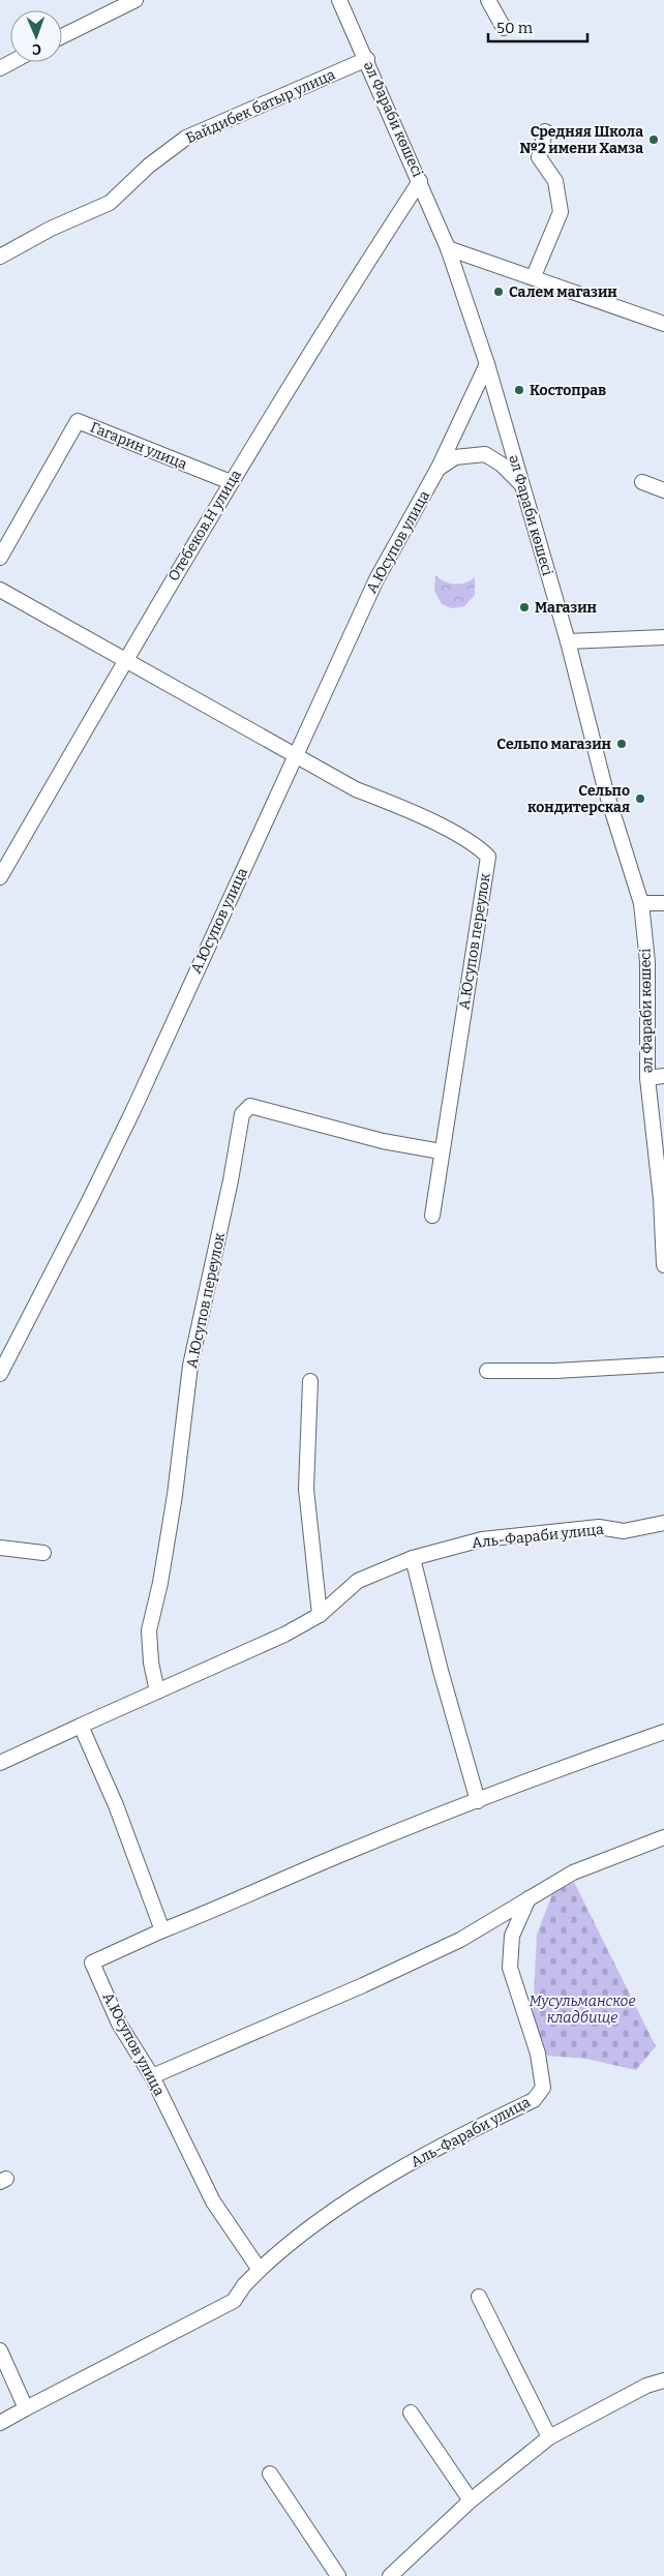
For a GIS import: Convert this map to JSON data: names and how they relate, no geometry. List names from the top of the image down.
{
  "streets": {
    "street": [
      "Байдибек батыр улица",
      "әл Фараби көшесі",
      "Гагарин улица",
      "Отебеков.Н улица",
      "А.Юсупов улица",
      "А.Юсупов переулок",
      "Аль-Фараби улица"
    ]
  },
  "crossings": [
    ["Байдибек батыр улица", "әл Фараби көшесі"],
    ["әл Фараби көшесі", "Отебеков.Н улица"],
    ["әл Фараби көшесі", "А.Юсупов улица"],
    ["Гагарин улица", "Отебеков.Н улица"],
    ["А.Юсупов улица", "А.Юсупов переулок"],
    ["А.Юсупов улица", "Аль-Фараби улица"],
    ["А.Юсупов переулок", "Аль-Фараби улица"]
  ],
  "parks": ["Мусульманское кладбище"],
  "places": [
    "Средняя Школа №2 имени Хамза",
    "Салем магазин",
    "Костоправ",
    "Магазин",
    "Сельпо магазин",
    "Сельпо кондитерская"
  ],
  "scale_bar": "50 m",
  "north": "bottom"
}
